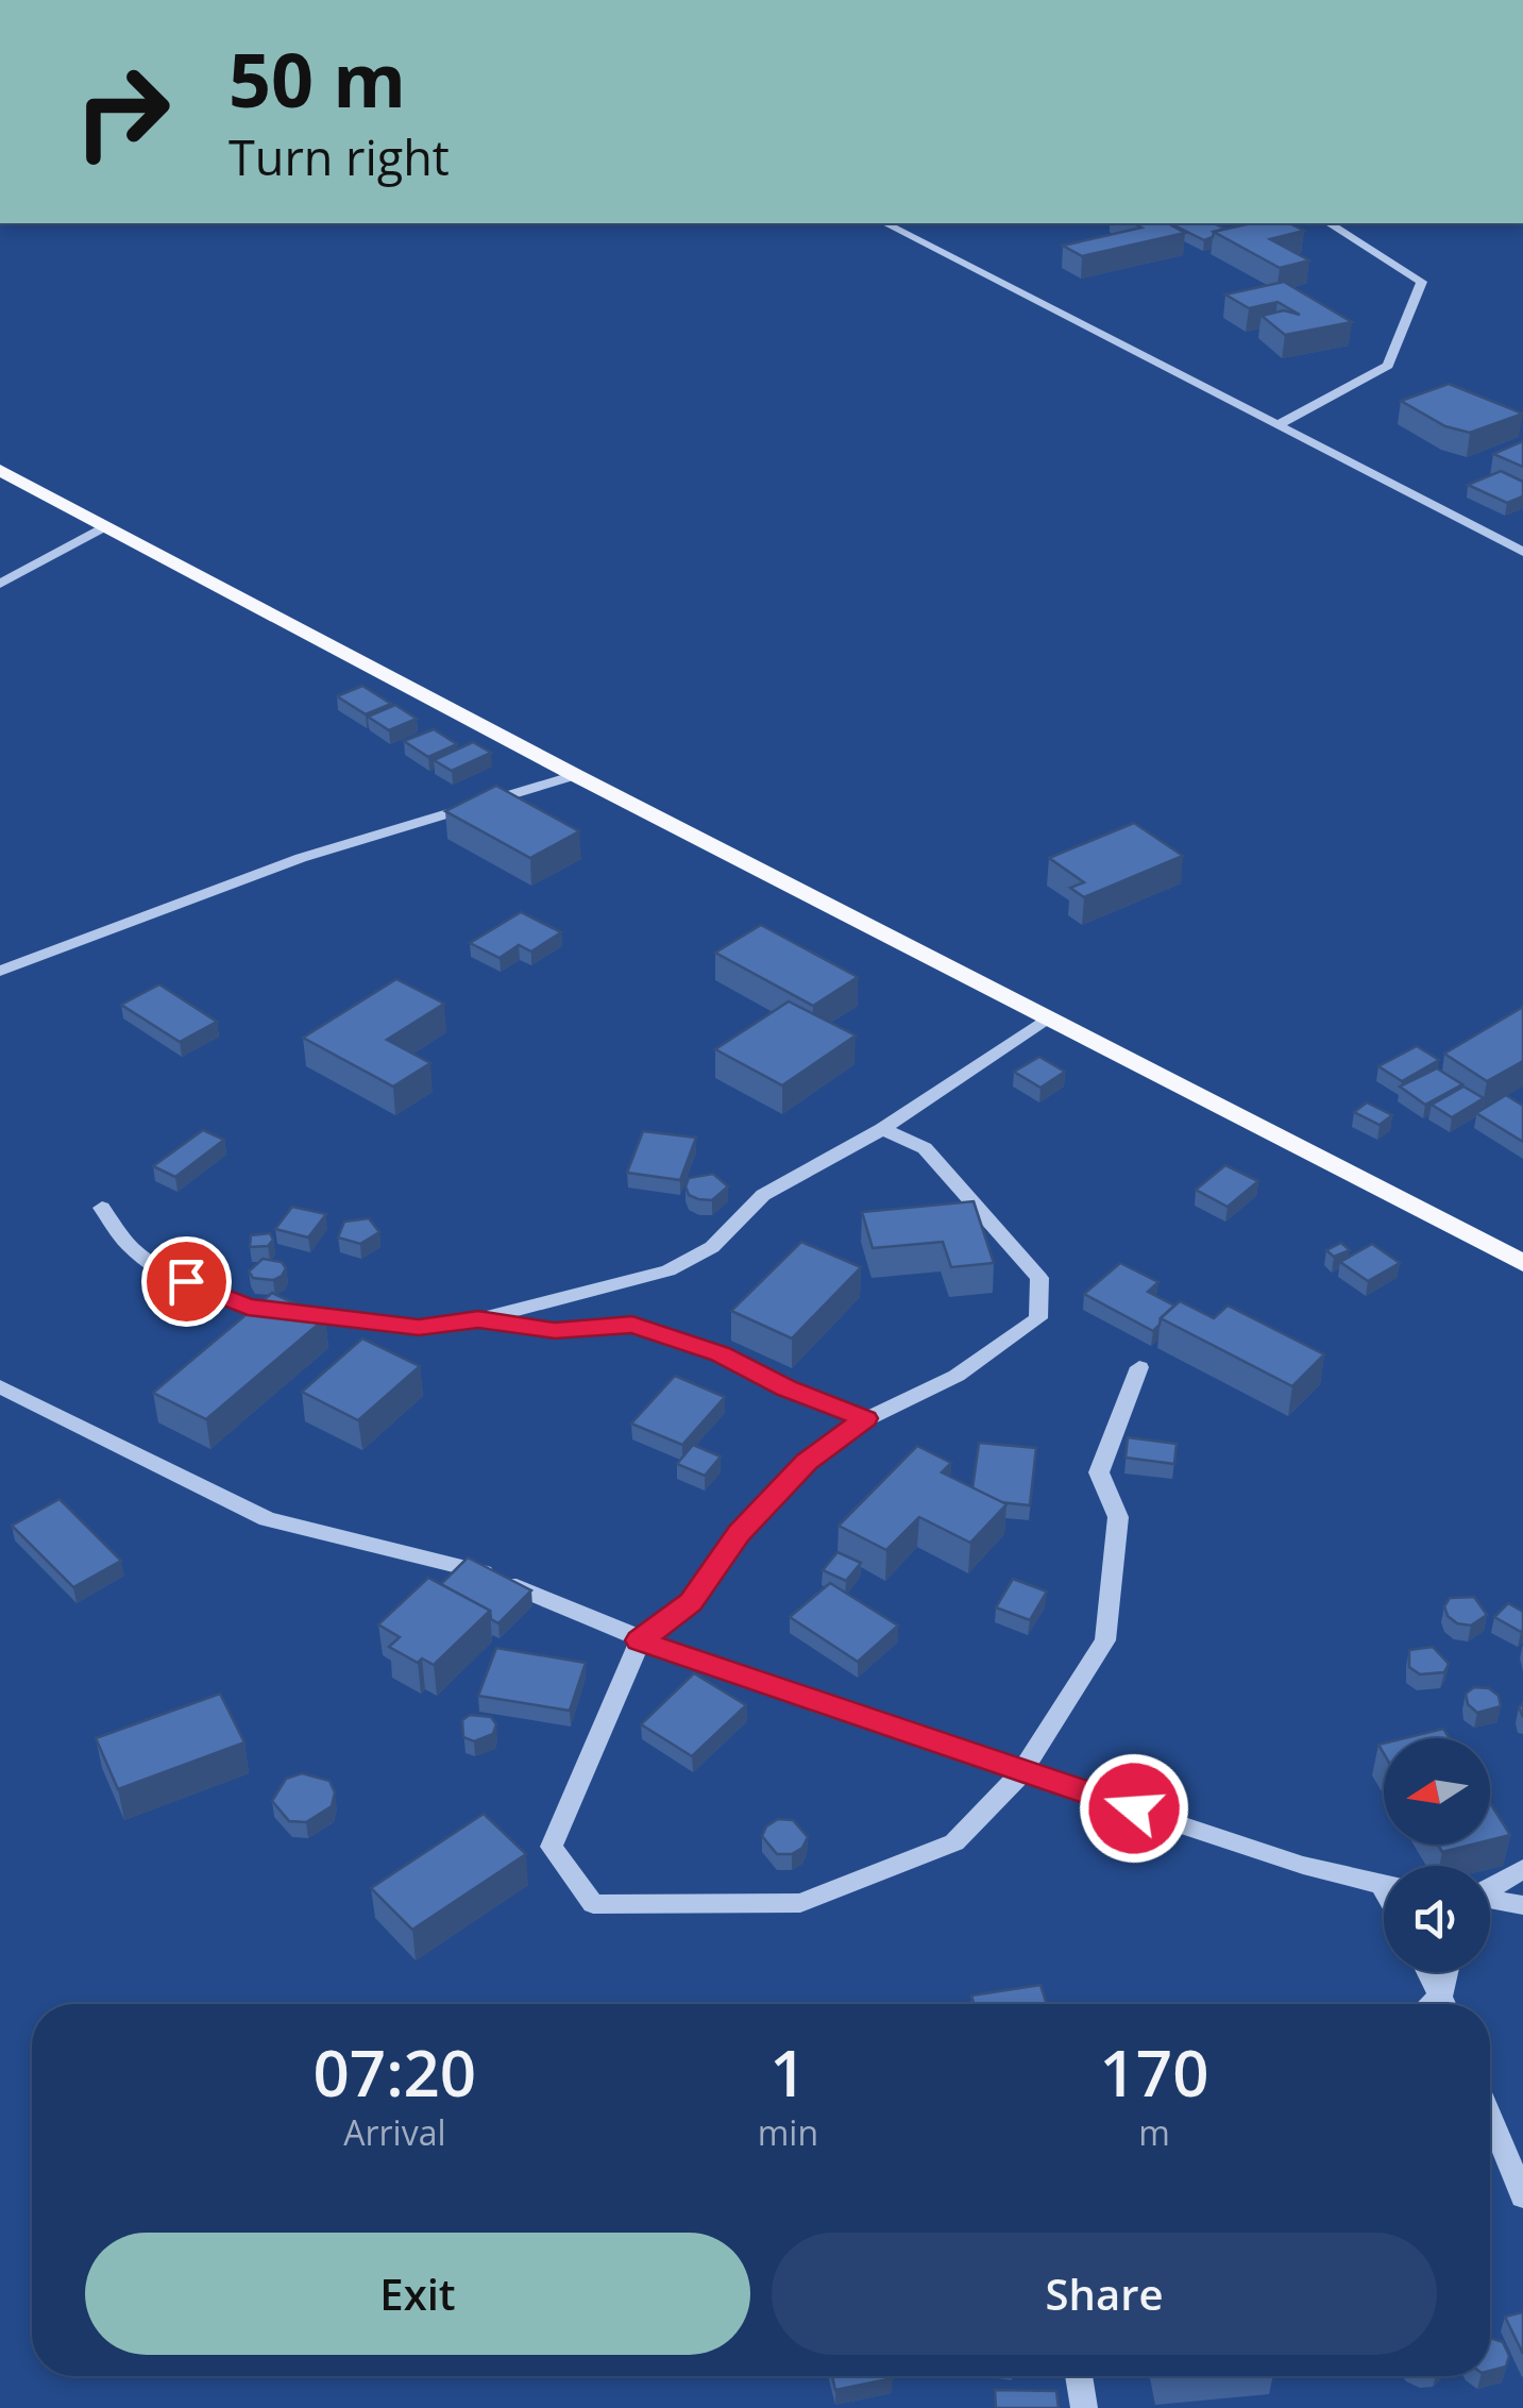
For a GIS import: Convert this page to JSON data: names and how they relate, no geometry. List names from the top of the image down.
{
  "north": "left",
  "page": {
    "turn": ["50 m", "Turn right"],
    "eta": [
      "07:20",
      "Arrival",
      "1",
      "min",
      "170",
      "m"
    ],
    "buttons": ["Exit", "Share"]
  }
}
